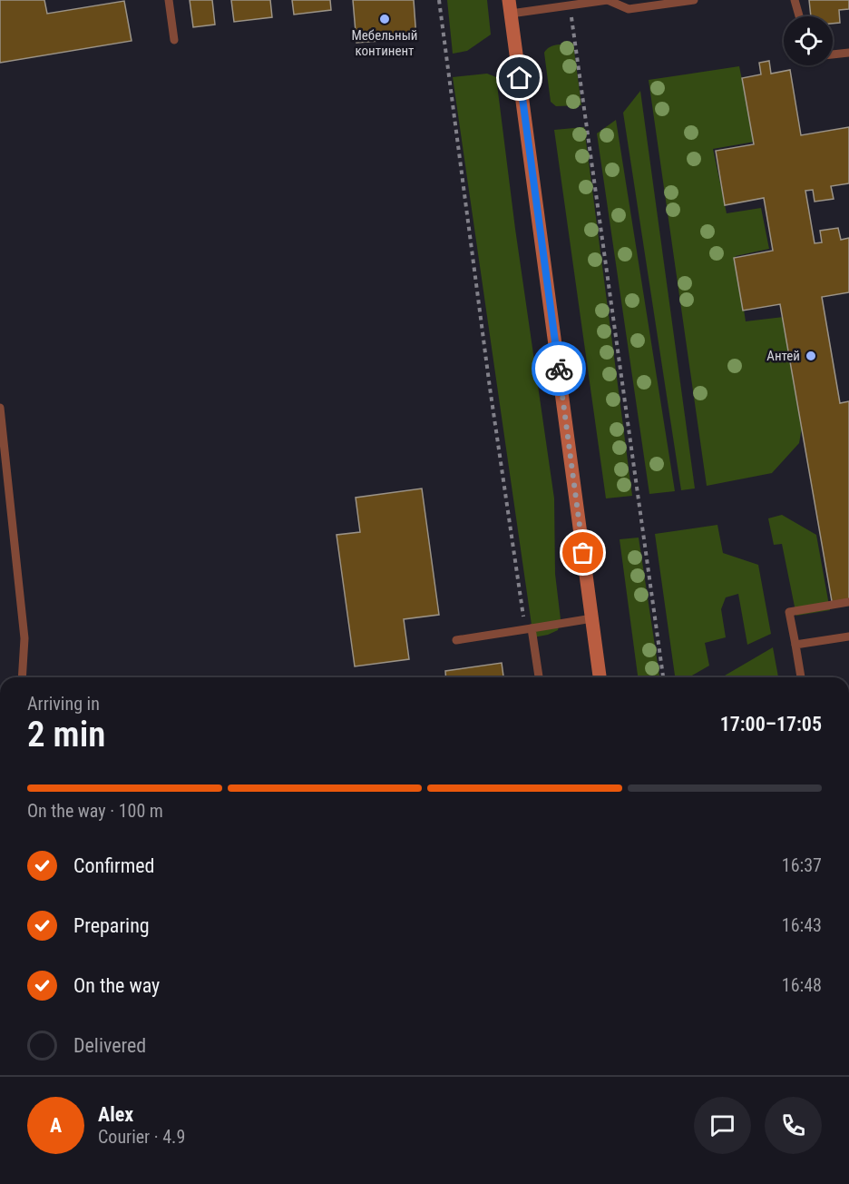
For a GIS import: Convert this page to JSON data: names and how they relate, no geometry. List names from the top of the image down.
{
  "places": ["Мебельный континент", "Антей"],
  "page": {
    "heading": ["2 min", "Arriving in", "17:00–17:05"],
    "panel": ["Alex", "Courier · 4.9"],
    "bar": "On the way · 100 m",
    "list": [
      ["Confirmed", "16:37"],
      ["Preparing", "16:43"],
      ["On the way", "16:48"],
      "Delivered"
    ],
    "round": "A"
  }
}
